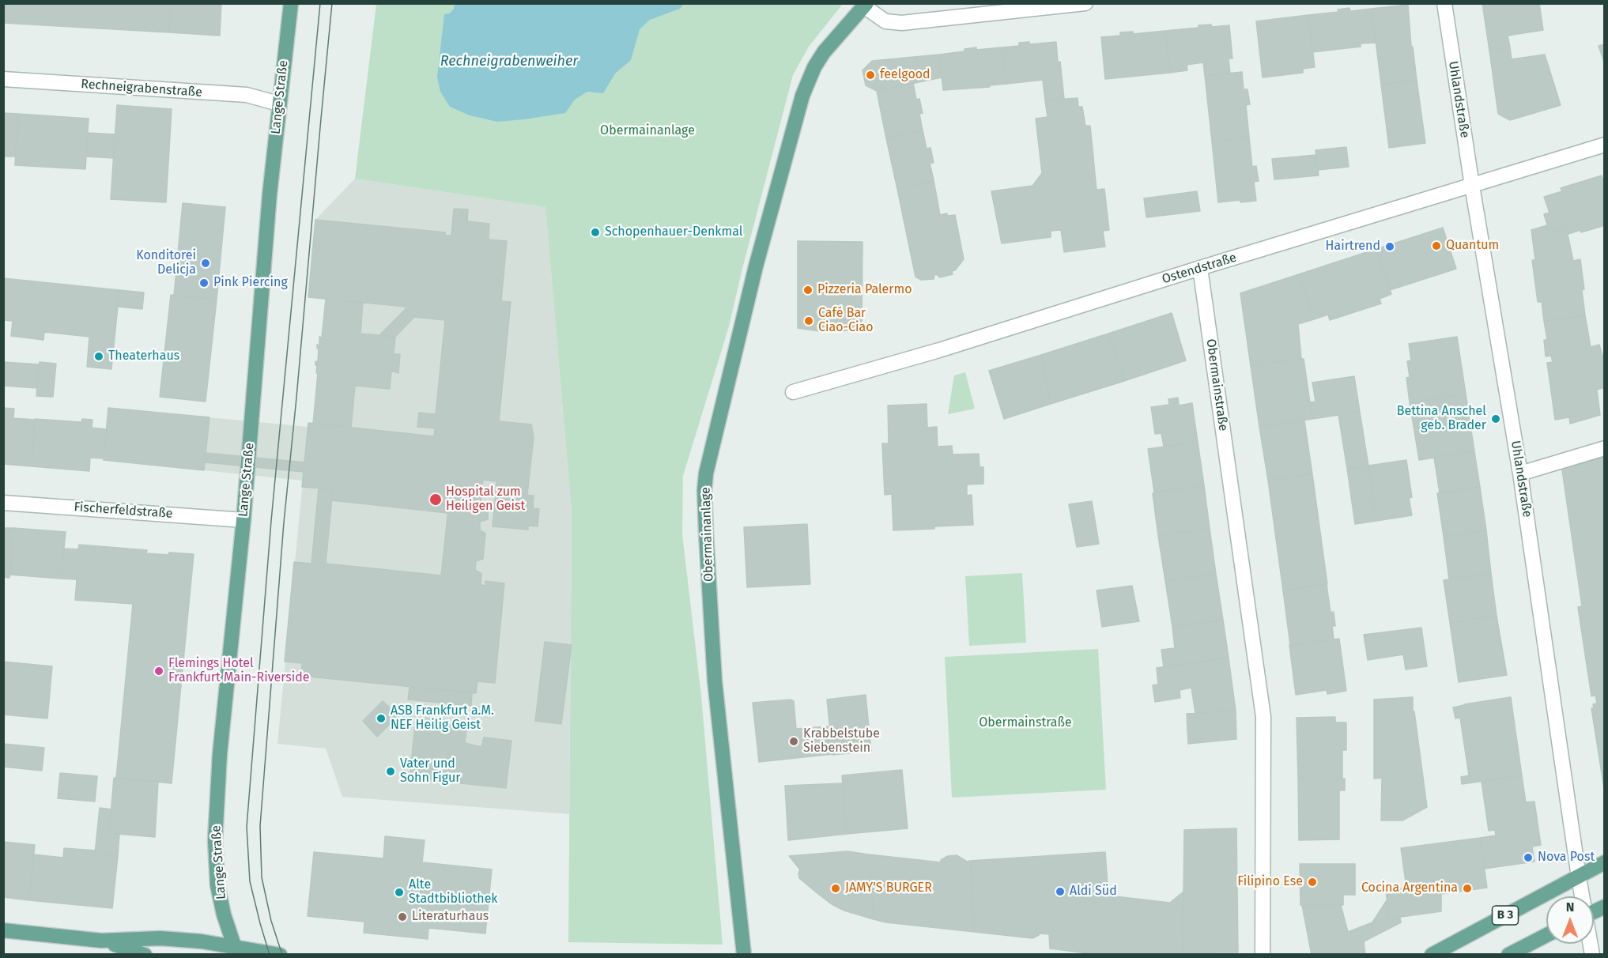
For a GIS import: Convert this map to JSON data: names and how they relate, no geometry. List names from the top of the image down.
{
  "streets": {
    "main road": ["Lange Straße", "Obermainanlage", "B 3"],
    "street": [
      "Rechneigrabenstraße",
      "Uhlandstraße",
      "Ostendstraße",
      "Obermainstraße",
      "Fischerfeldstraße"
    ]
  },
  "crossings": [
    ["Rechneigrabenstraße", "Lange Straße"],
    ["Lange Straße", "Fischerfeldstraße"],
    ["Uhlandstraße", "Ostendstraße"],
    ["Uhlandstraße", "B 3"],
    ["Ostendstraße", "Obermainstraße"]
  ],
  "water": ["Rechneigrabenweiher"],
  "parks": ["Obermainanlage", "Obermainstraße"],
  "places": [
    "feelgood",
    "Schopenhauer-Denkmal",
    "Quantum",
    "Hairtrend",
    "Konditorei Delicja",
    "Pink Piercing",
    "Pizzeria Palermo",
    "Café Bar Ciao-Ciao",
    "Theaterhaus",
    "Bettina Anschel geb. Brader",
    "Hospital zum Heiligen Geist",
    "Flemings Hotel Frankfurt Main-Riverside",
    "ASB Frankfurt a.M. NEF Heilig Geist",
    "Krabbelstube Siebenstein",
    "Vater und Sohn Figur",
    "Nova Post",
    "Filipino Ese",
    "JAMY'S BURGER",
    "Cocina Argentina",
    "Aldi Süd",
    "Alte Stadtbibliothek",
    "Literaturhaus"
  ],
  "north": "top"
}
